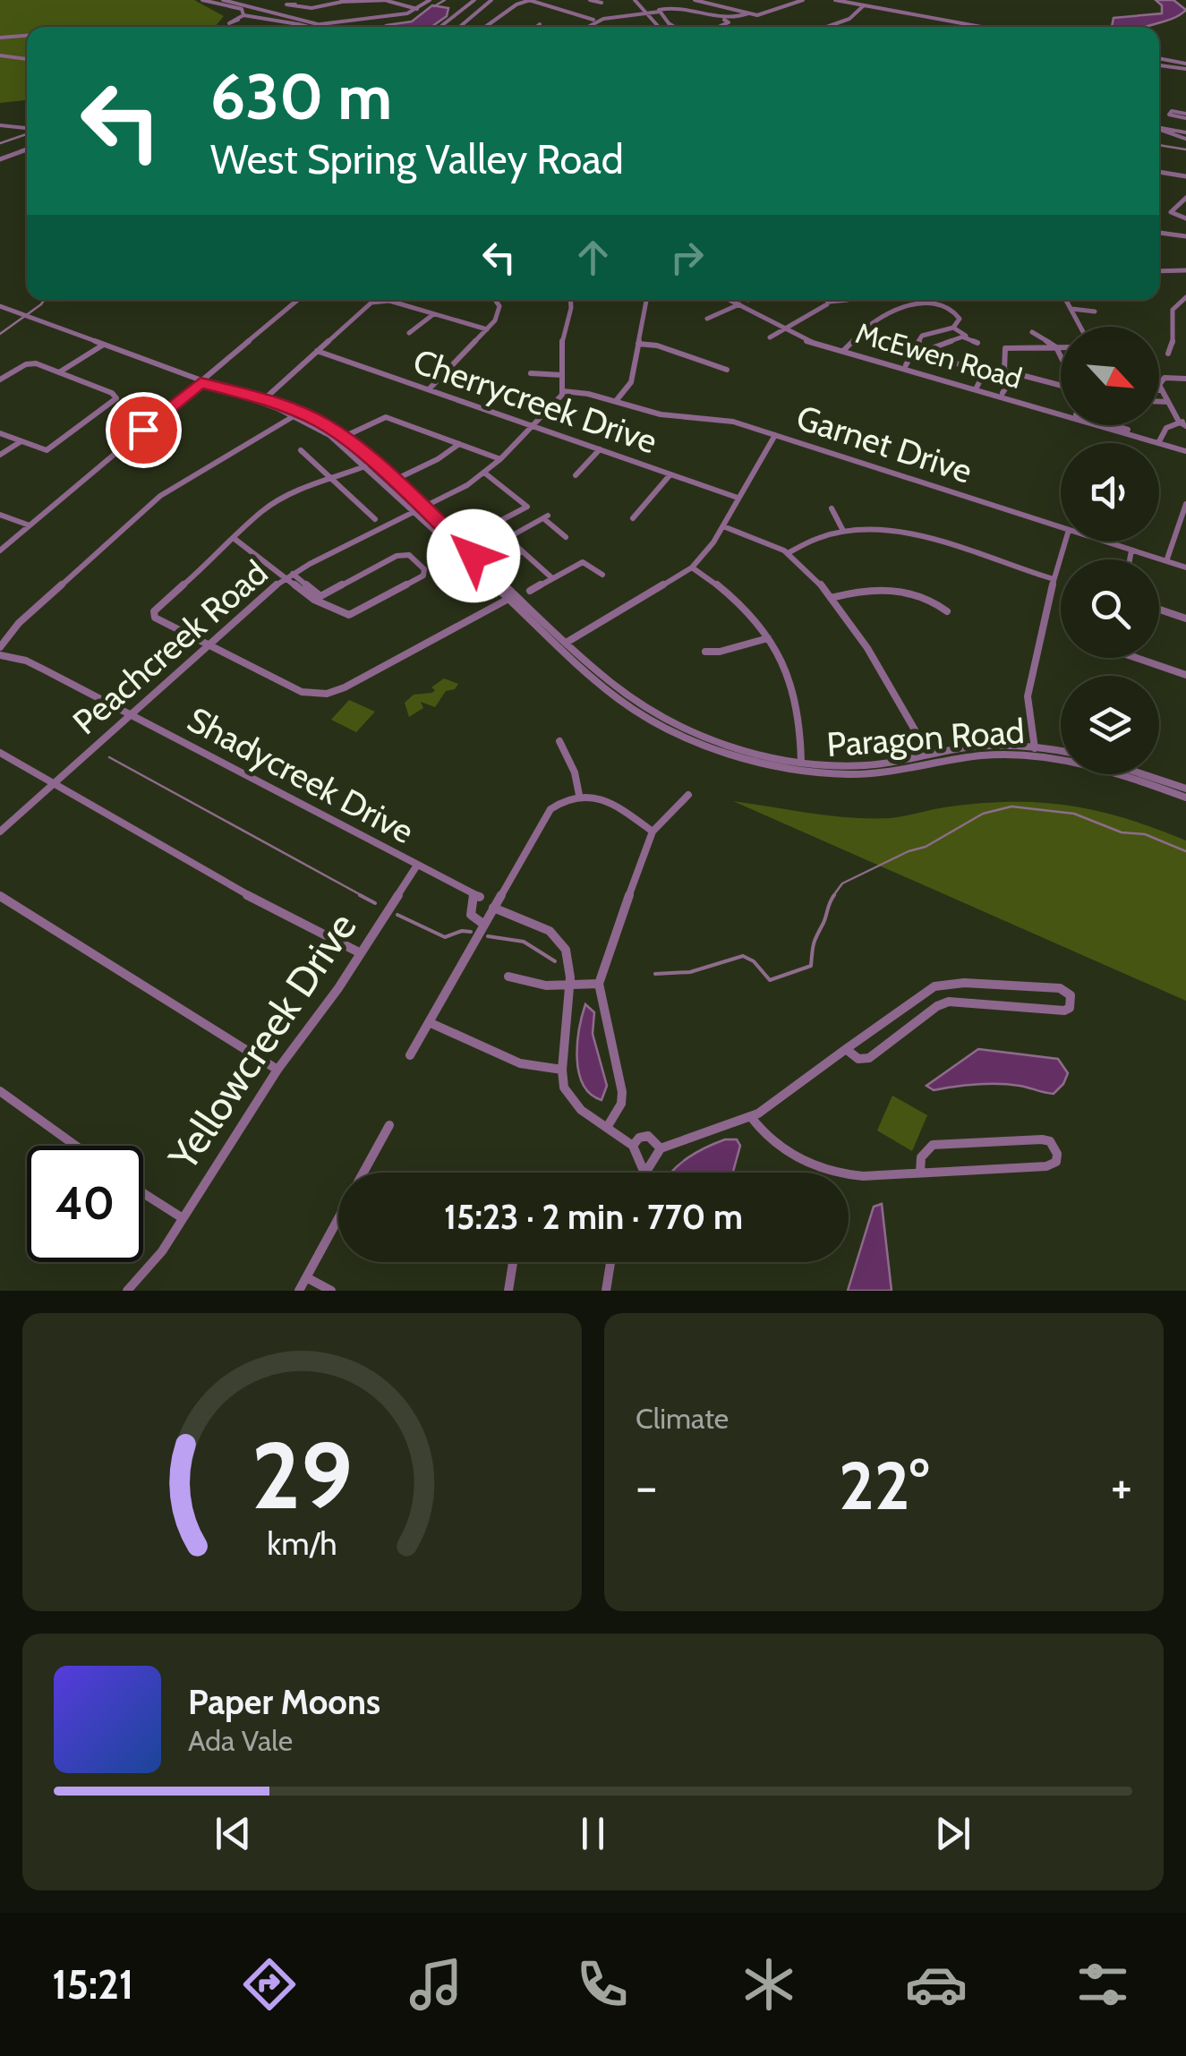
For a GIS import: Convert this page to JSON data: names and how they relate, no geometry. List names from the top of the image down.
{
  "streets": {
    "street": [
      "McEwen Road",
      "Cherrycreek Drive",
      "Garnet Drive",
      "Peachcreek Road",
      "Paragon Road",
      "Shadycreek Drive",
      "Yellowcreek Drive"
    ]
  },
  "crossings": [
    ["Cherrycreek Drive", "Peachcreek Road"],
    ["Garnet Drive", "Peachcreek Road"],
    ["Peachcreek Road", "Paragon Road"],
    ["Peachcreek Road", "Shadycreek Drive"],
    ["Shadycreek Drive", "Yellowcreek Drive"]
  ],
  "north": "bottom right",
  "page": {
    "turn": ["630 m", "West Spring Valley Road"],
    "limit": "40",
    "trip": "15:23 · 2 min · 770 m",
    "tile": "Climate",
    "heat": ["−", "22°", "+"],
    "song": ["Paper Moons", "Ada Vale"],
    "tabs": "15:21",
    "gauge": ["29", "km/h"]
  }
}
